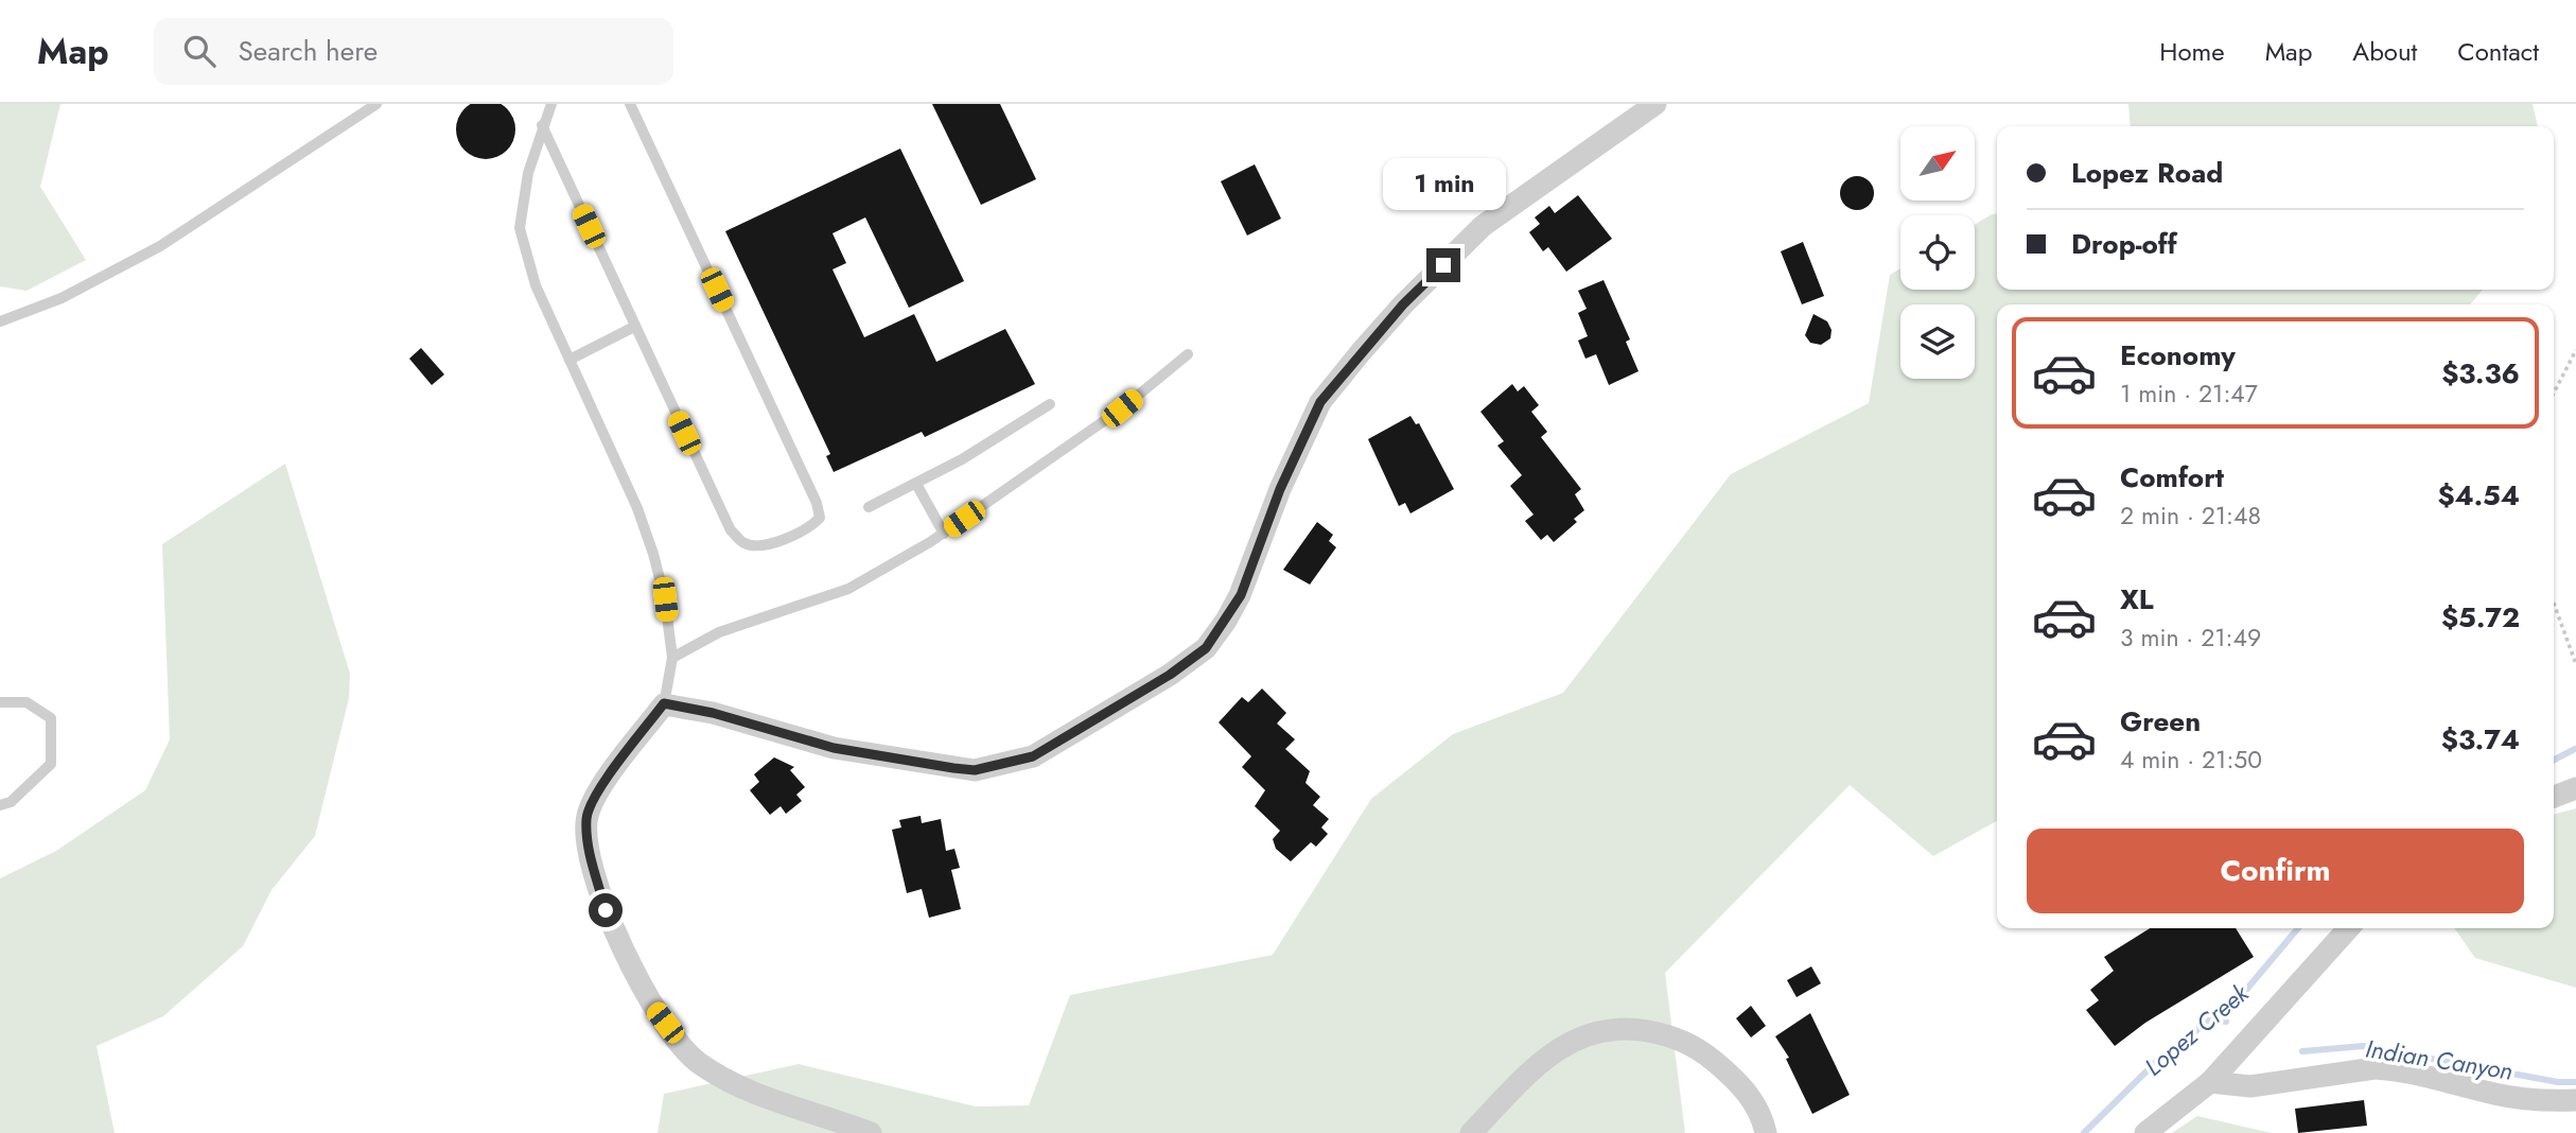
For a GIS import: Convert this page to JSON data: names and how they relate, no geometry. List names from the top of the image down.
{
  "water": ["Lopez Creek", "Indian Canyon"],
  "north": "top right",
  "page": {
    "header": "Map",
    "search": "Search here",
    "nav": [
      "Home",
      "Map",
      "About",
      "Contact"
    ],
    "banner": ["Lopez Road", "Drop-off"],
    "bubble": "1 min",
    "list": [
      {
        "name": "Economy",
        "note": "1 min · 21:47",
        "value": "$3.36"
      },
      {
        "name": "Comfort",
        "note": "2 min · 21:48",
        "value": "$4.54"
      },
      {
        "name": "XL",
        "note": "3 min · 21:49",
        "value": "$5.72"
      },
      {
        "name": "Green",
        "note": "4 min · 21:50",
        "value": "$3.74"
      }
    ],
    "buttons": "Confirm"
  }
}
